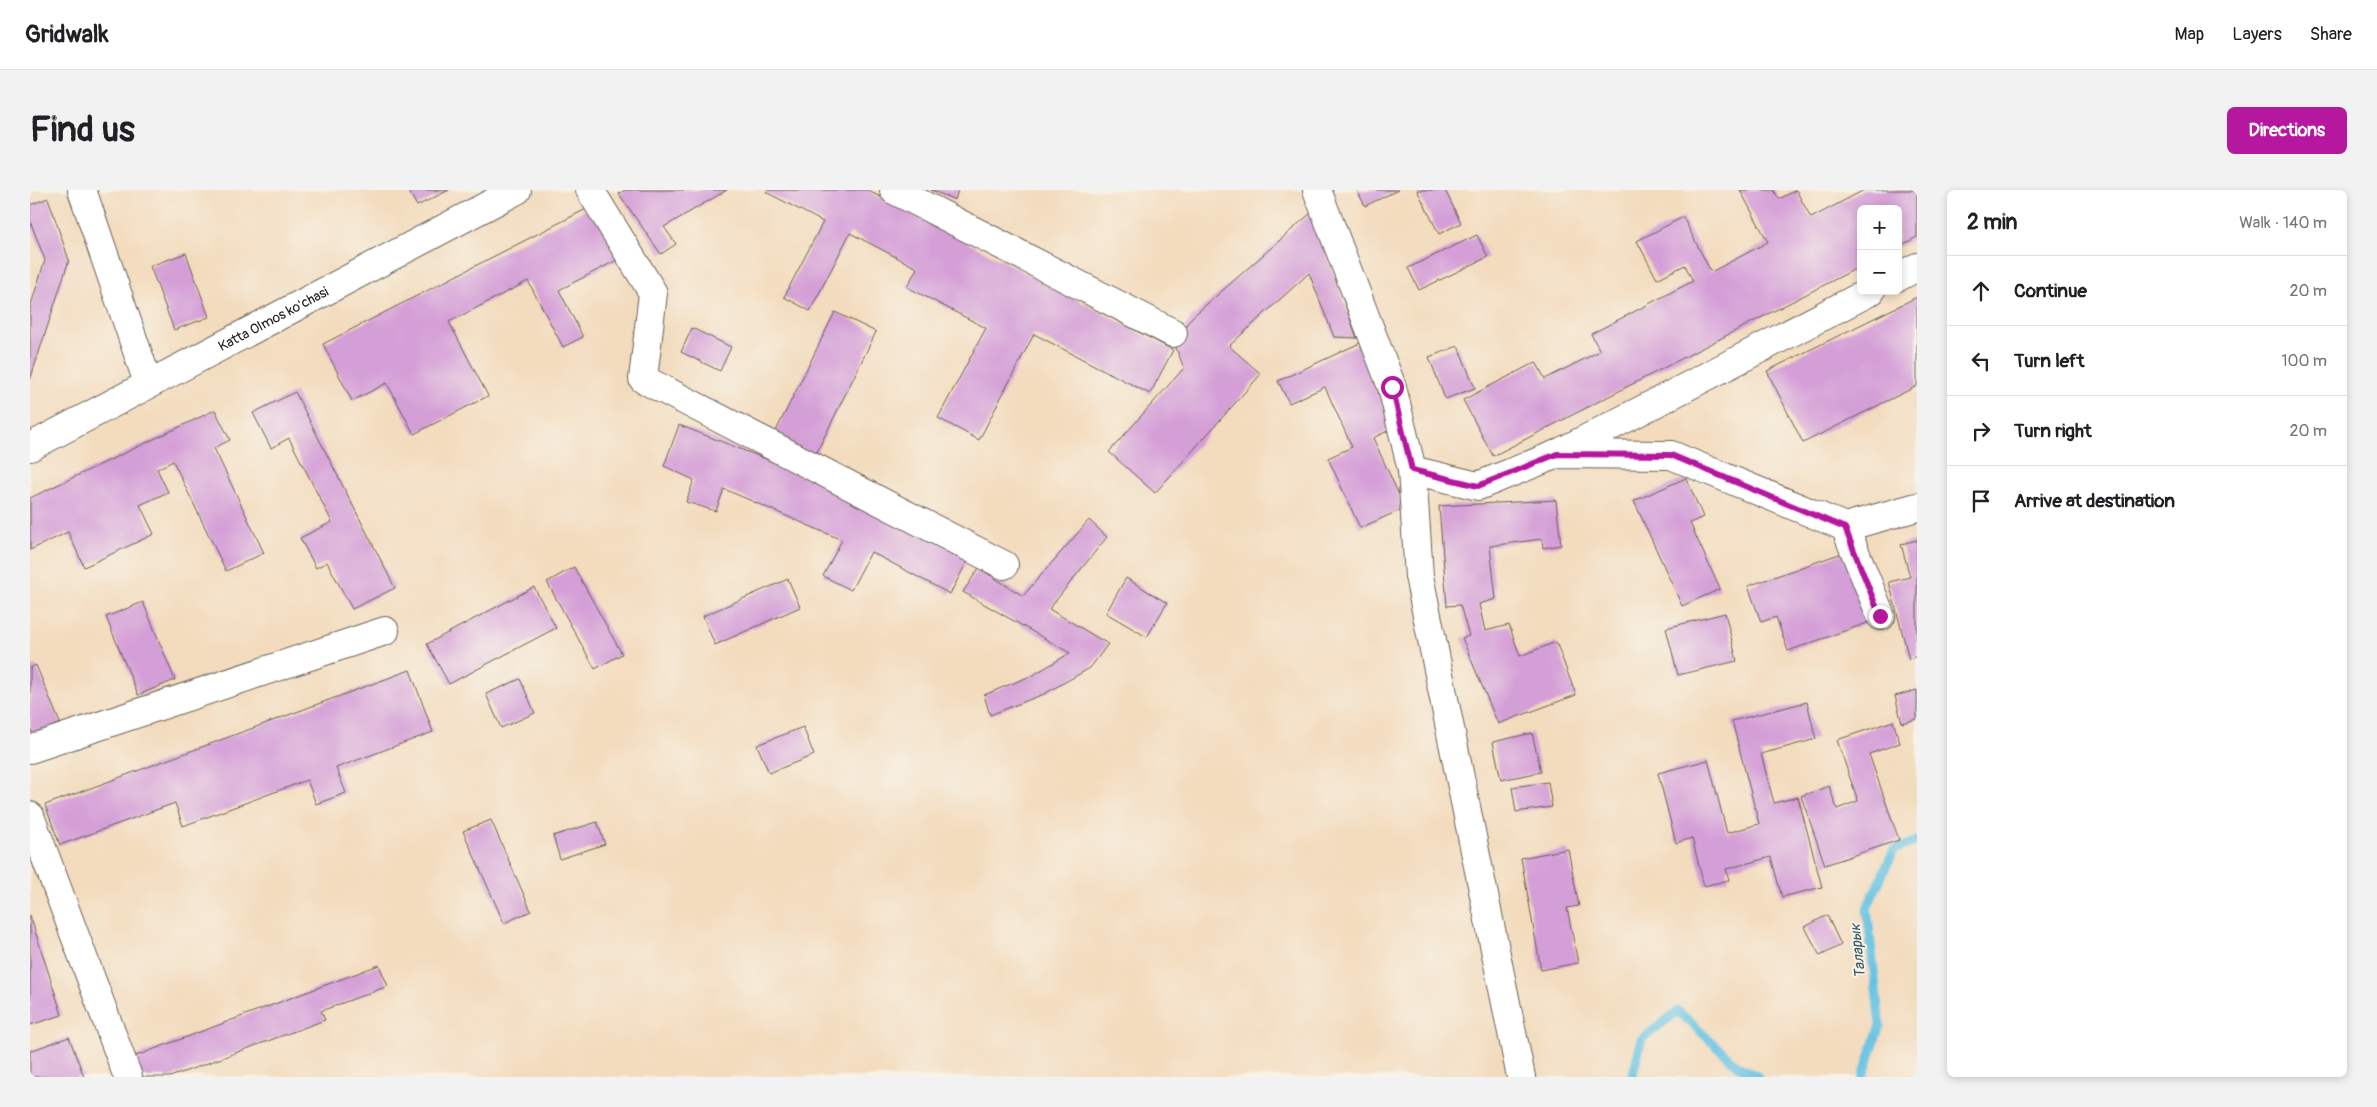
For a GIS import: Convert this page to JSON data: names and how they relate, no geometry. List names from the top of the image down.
{
  "streets": {
    "street": ["Katta Olmos ko'chasi"]
  },
  "water": ["Таларык"],
  "page": {
    "header": "Gridwalk",
    "nav": ["Map", "Layers", "Share"],
    "buttons": "Directions",
    "title": "Find us",
    "heading": ["2 min", "Walk · 140 m"],
    "map_buttons": ["+", "−"],
    "list": [
      ["Continue", "20 m"],
      ["Turn left", "100 m"],
      ["Turn right", "20 m"],
      "Arrive at destination"
    ]
  }
}
